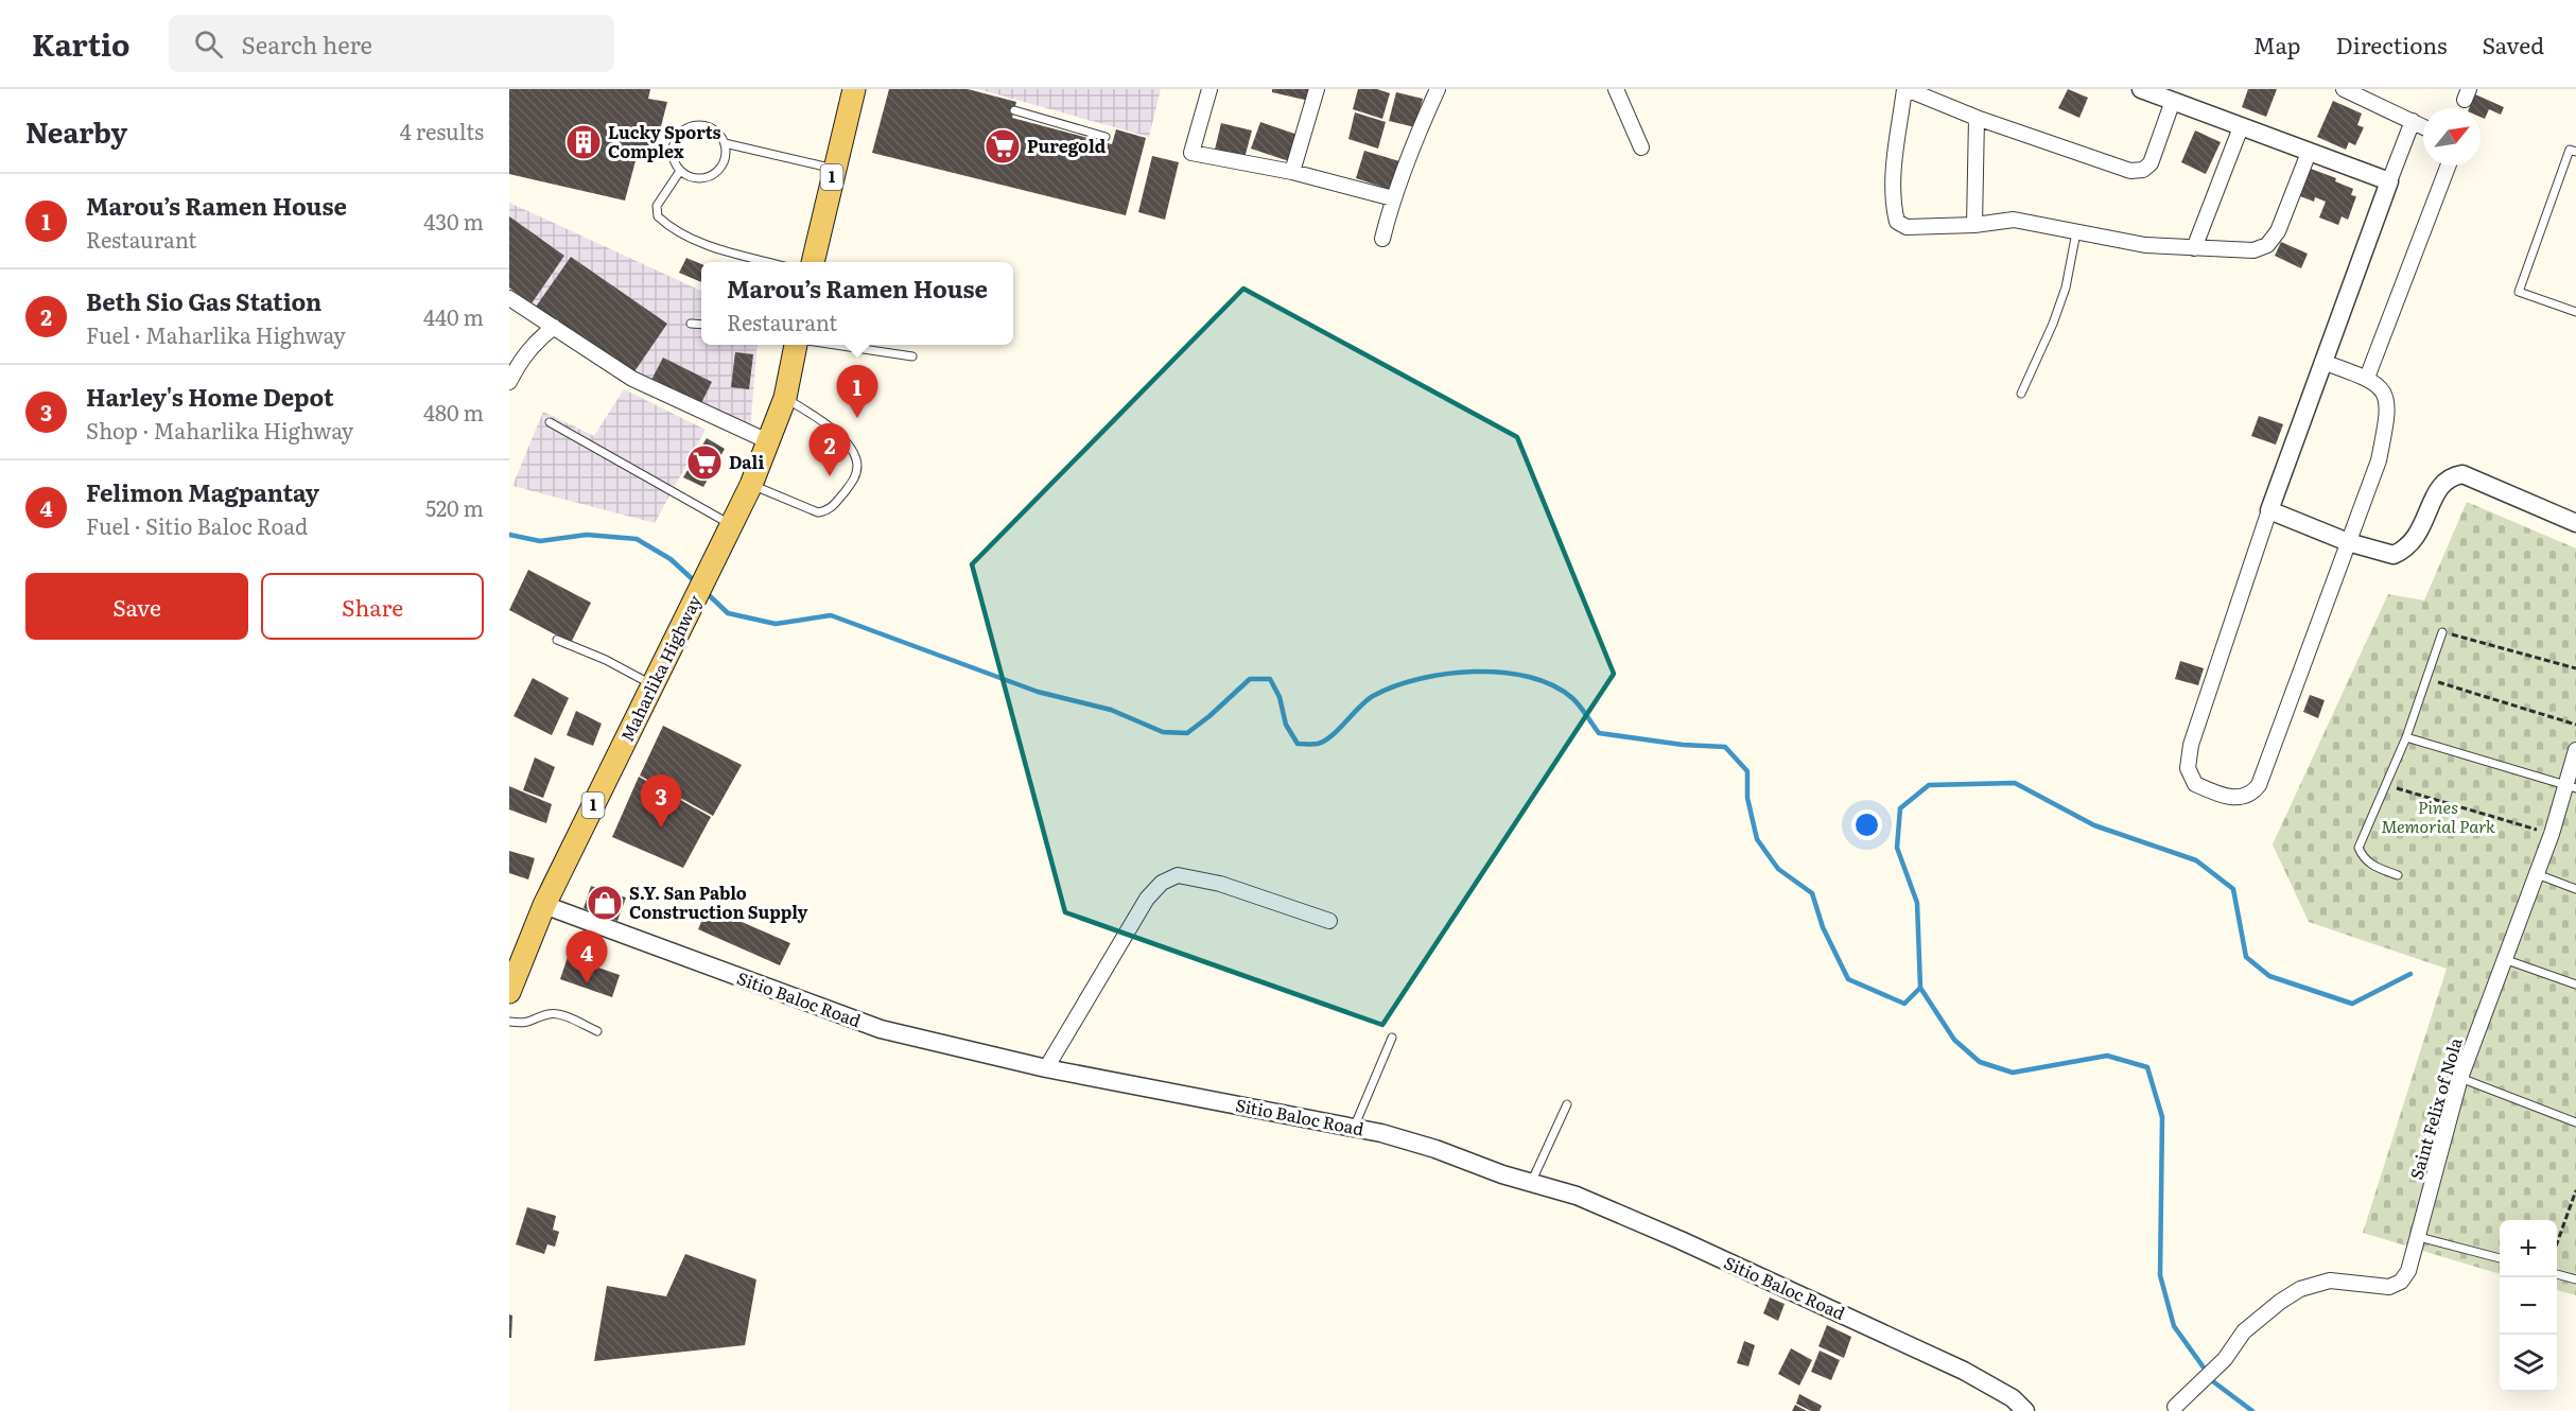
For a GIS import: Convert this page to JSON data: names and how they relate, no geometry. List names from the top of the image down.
{
  "streets": {
    "main road": ["1", "Maharlika Highway"],
    "street": ["Sitio Baloc Road", "Saint Felix of Nola"]
  },
  "crossings": [
    ["Maharlika Highway", "Sitio Baloc Road"]
  ],
  "parks": ["Pines Memorial Park"],
  "places": {
    "building": ["Lucky Sports Complex"],
    "supermarket": ["Puregold", "Dali"],
    "shop": ["S.Y. San Pablo Construction Supply"]
  },
  "north": "top right",
  "page": {
    "header": "Kartio",
    "search": "Search here",
    "nav": ["Map", "Directions", "Saved"],
    "heading": ["Nearby", "4 results"],
    "list": [
      {
        "mark": "1",
        "name": "Marou’s Ramen House",
        "note": "Restaurant",
        "value": "430 m"
      },
      {
        "mark": "2",
        "name": "Beth Sio Gas Station",
        "note": "Fuel · Maharlika Highway",
        "value": "440 m"
      },
      {
        "mark": "3",
        "name": "Harley's Home Depot",
        "note": "Shop · Maharlika Highway",
        "value": "480 m"
      },
      {
        "mark": "4",
        "name": "Felimon Magpantay",
        "note": "Fuel · Sitio Baloc Road",
        "value": "520 m"
      }
    ],
    "popup": ["Marou’s Ramen House", "Restaurant"],
    "pins": [
      "1",
      "2",
      "3",
      "4"
    ],
    "buttons": ["Save", "Share"],
    "map_buttons": ["+", "−"]
  }
}
